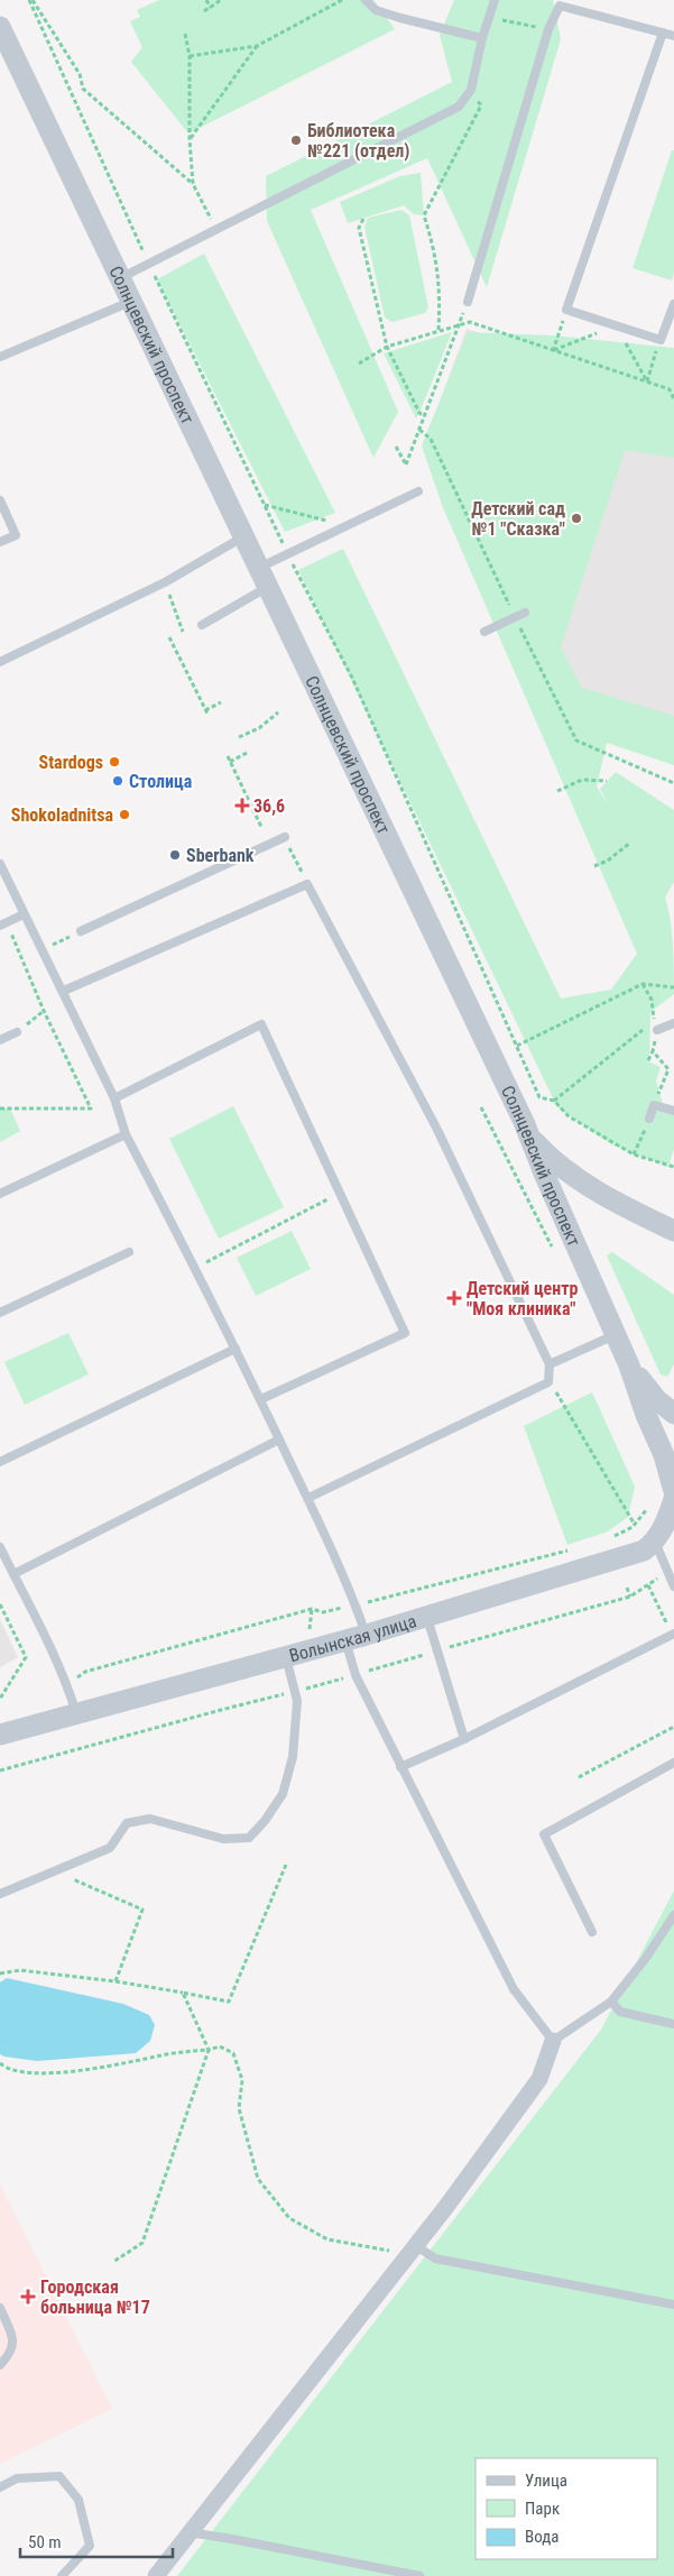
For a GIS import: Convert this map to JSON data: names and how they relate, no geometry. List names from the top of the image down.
{
  "streets": {
    "street": ["Солнцевский проспект", "Волынская улица"]
  },
  "places": {
    "other": [
      "Библиотека №221 (отдел)",
      "Детский сад №1 \"Сказка\"",
      "Stardogs",
      "Столица",
      "Shokoladnitsa",
      "Sberbank"
    ],
    "health": ["36,6", "Детский центр \"Моя клиника\"", "Городская больница №17"]
  },
  "legend": ["Улица", "Парк", "Вода"],
  "scale_bar": "50 m"
}
